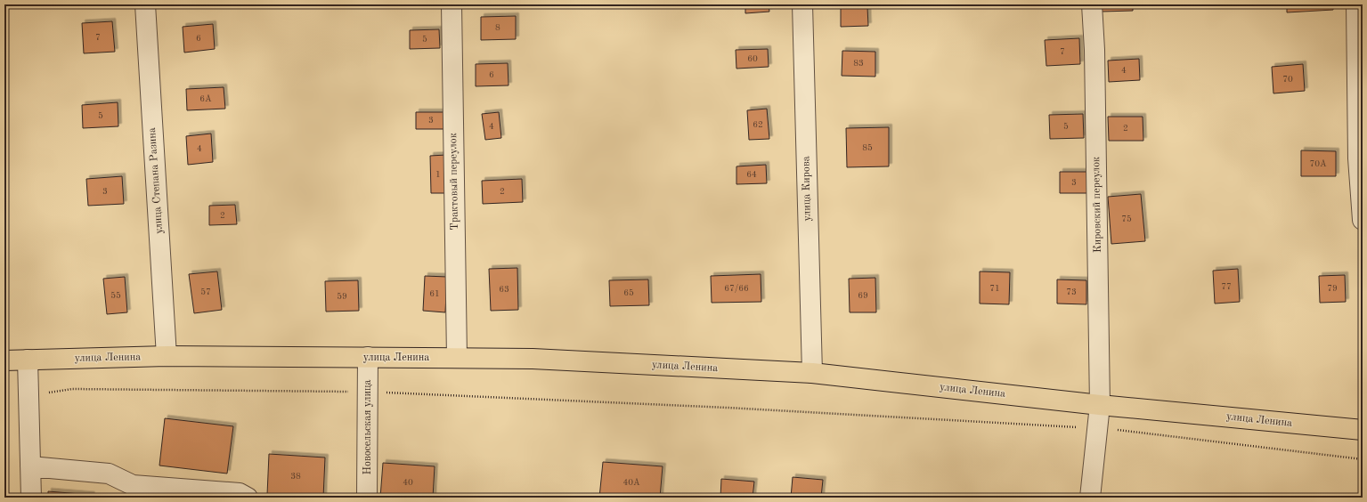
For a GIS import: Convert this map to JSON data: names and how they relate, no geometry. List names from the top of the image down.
{
  "streets": {
    "main road": ["улица Ленина"],
    "street": [
      "улица Степана Разина",
      "Трактовый переулок",
      "улица Кирова",
      "Кировский переулок",
      "Новосельская улица"
    ]
  },
  "crossings": [
    ["улица Степана Разина", "улица Ленина"],
    ["Трактовый переулок", "улица Ленина"],
    ["улица Кирова", "улица Ленина"],
    ["Кировский переулок", "улица Ленина"],
    ["улица Ленина", "Новосельская улица"]
  ],
  "house_numbers": [
    "8",
    "7",
    "6",
    "5",
    "7",
    "60",
    "83",
    "4",
    "6",
    "70",
    "6А",
    "5",
    "3",
    "62",
    "4",
    "5",
    "2",
    "85",
    "4",
    "70А",
    "1",
    "64",
    "3",
    "3",
    "2",
    "2",
    "75",
    "77",
    "67/66",
    "71",
    "79",
    "63",
    "57",
    "73",
    "65",
    "61",
    "55",
    "69",
    "59",
    "38",
    "40",
    "40А"
  ]
}
